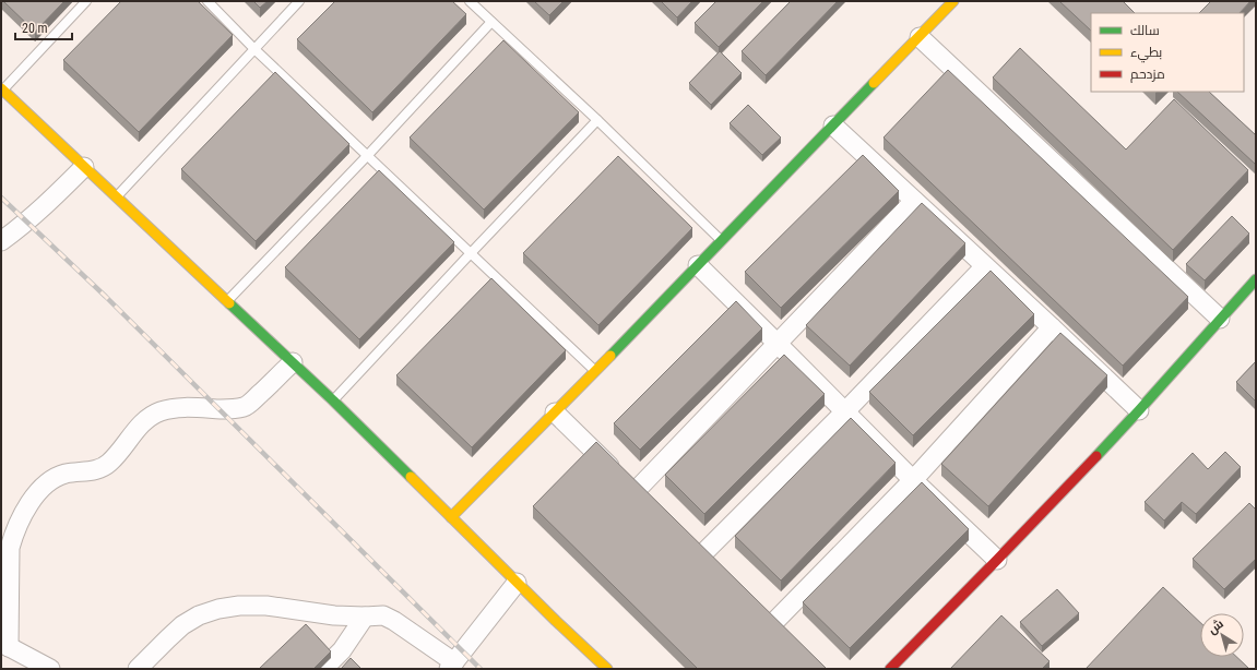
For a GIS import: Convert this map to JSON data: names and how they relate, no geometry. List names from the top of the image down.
{
  "legend": ["سالك", "بطيء", "مزدحم"],
  "scale_bar": "20 m",
  "north": "top left"
}
